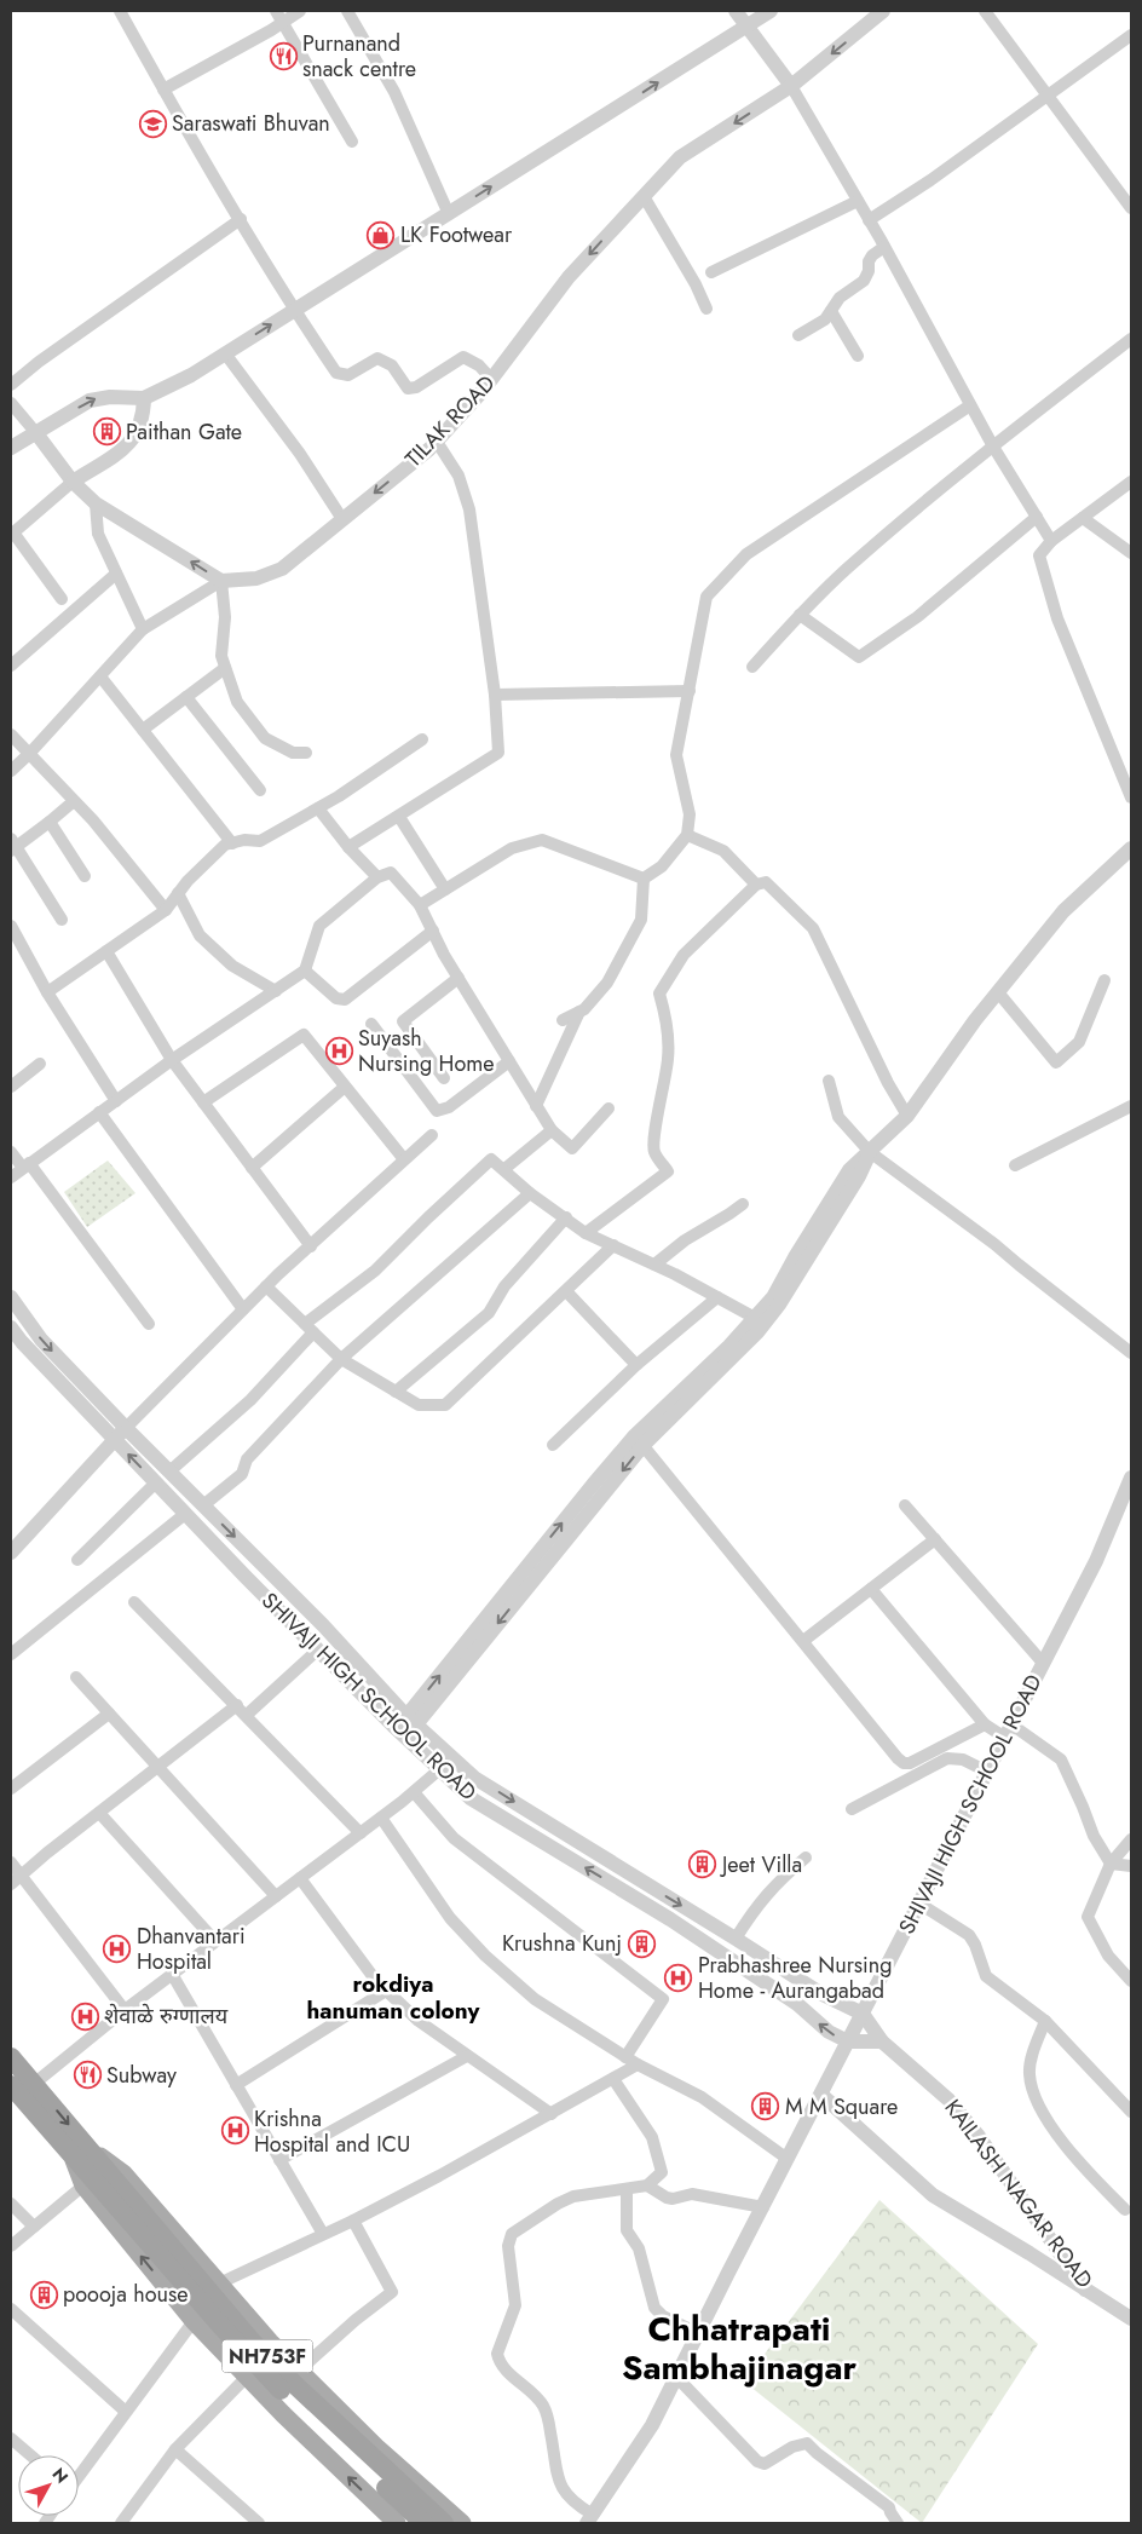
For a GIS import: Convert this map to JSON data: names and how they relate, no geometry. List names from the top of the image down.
{
  "streets": {
    "highway": ["NH753F"],
    "street": ["TILAK ROAD", "SHIVAJI HIGH SCHOOL ROAD", "KAILASH NAGAR ROAD"]
  },
  "crossings": [
    ["SHIVAJI HIGH SCHOOL ROAD", "KAILASH NAGAR ROAD"]
  ],
  "districts": ["rokdiya hanuman colony", "Chhatrapati Sambhajinagar"],
  "places": {
    "restaurant": ["Purnanand snack centre", "Subway"],
    "school or university": ["Saraswati Bhuvan"],
    "shop": ["LK Footwear"],
    "building": [
      "Paithan Gate",
      "Jeet Villa",
      "Krushna Kunj",
      "M M Square",
      "poooja house"
    ],
    "hospital": [
      "Suyash Nursing Home",
      "Dhanvantari Hospital",
      "Prabhashree Nursing Home - Aurangabad",
      "शेवाळे रुग्णालय",
      "Krishna Hospital and ICU"
    ]
  },
  "north": "top right"
}
